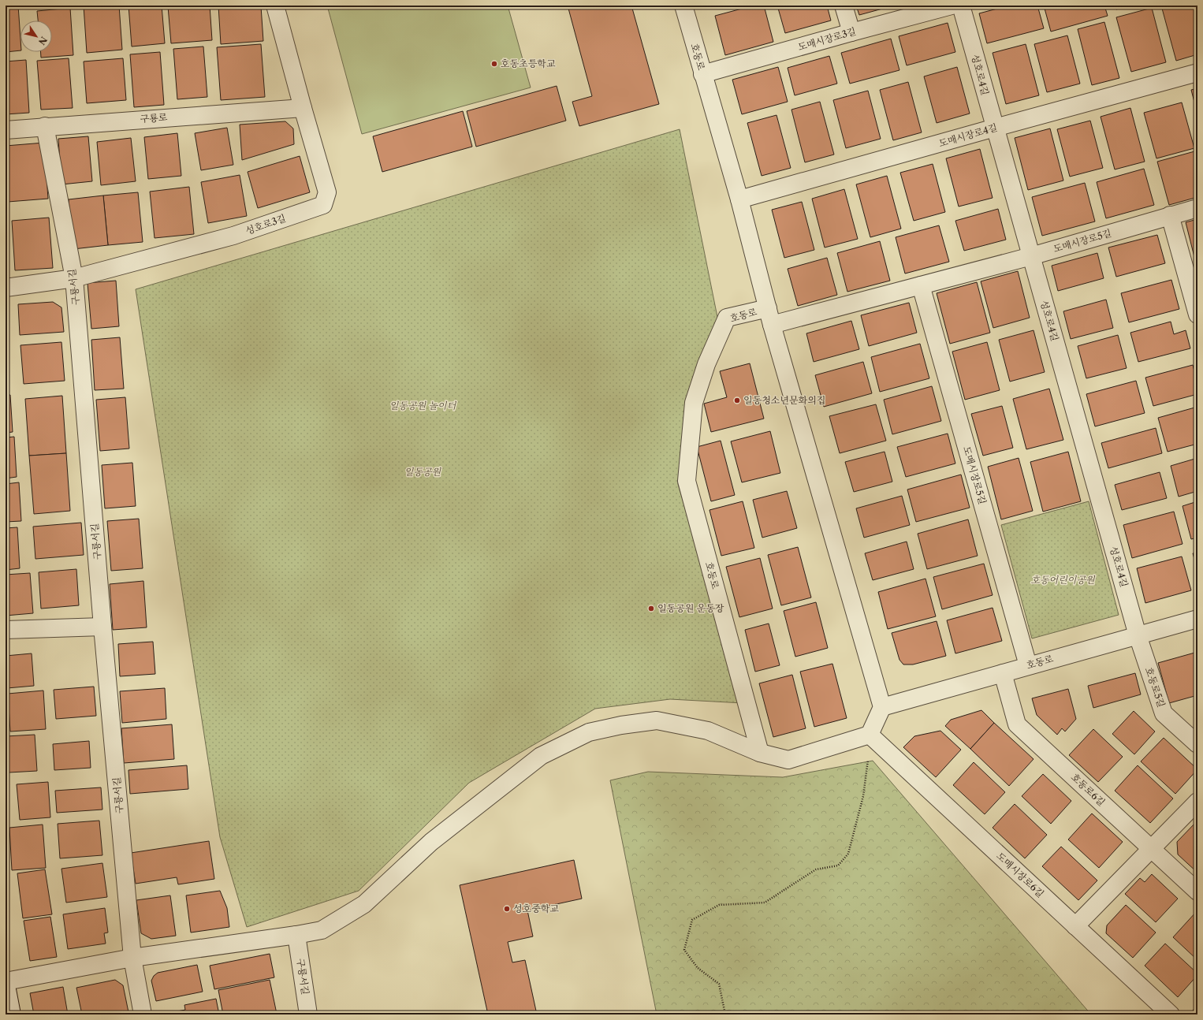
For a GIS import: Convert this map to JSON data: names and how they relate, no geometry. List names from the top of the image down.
{
  "streets": {
    "street": [
      "도매시장로3길",
      "호동로",
      "성호로4길",
      "구룡로",
      "도매시장로4길",
      "성호로3길",
      "도매시장로5길",
      "구룡서길",
      "호동로5길",
      "호동로6길",
      "도매시장로6길"
    ]
  },
  "crossings": [
    ["도매시장로3길", "호동로"],
    ["호동로", "성호로4길"],
    ["호동로", "도매시장로4길"],
    ["호동로", "도매시장로5길"],
    ["호동로", "호동로5길"],
    ["호동로", "호동로6길"],
    ["성호로4길", "도매시장로4길"],
    ["성호로4길", "도매시장로5길"],
    ["성호로4길", "호동로5길"],
    ["구룡로", "성호로3길"],
    ["구룡로", "구룡서길"],
    ["성호로3길", "구룡서길"]
  ],
  "parks": ["일동공원 놀이터", "일동공원", "호동어린이공원"],
  "places": [
    "호동초등학교",
    "일동청소년문화의집",
    "일동공원 운동장",
    "성호중학교"
  ],
  "north": "bottom right"
}
